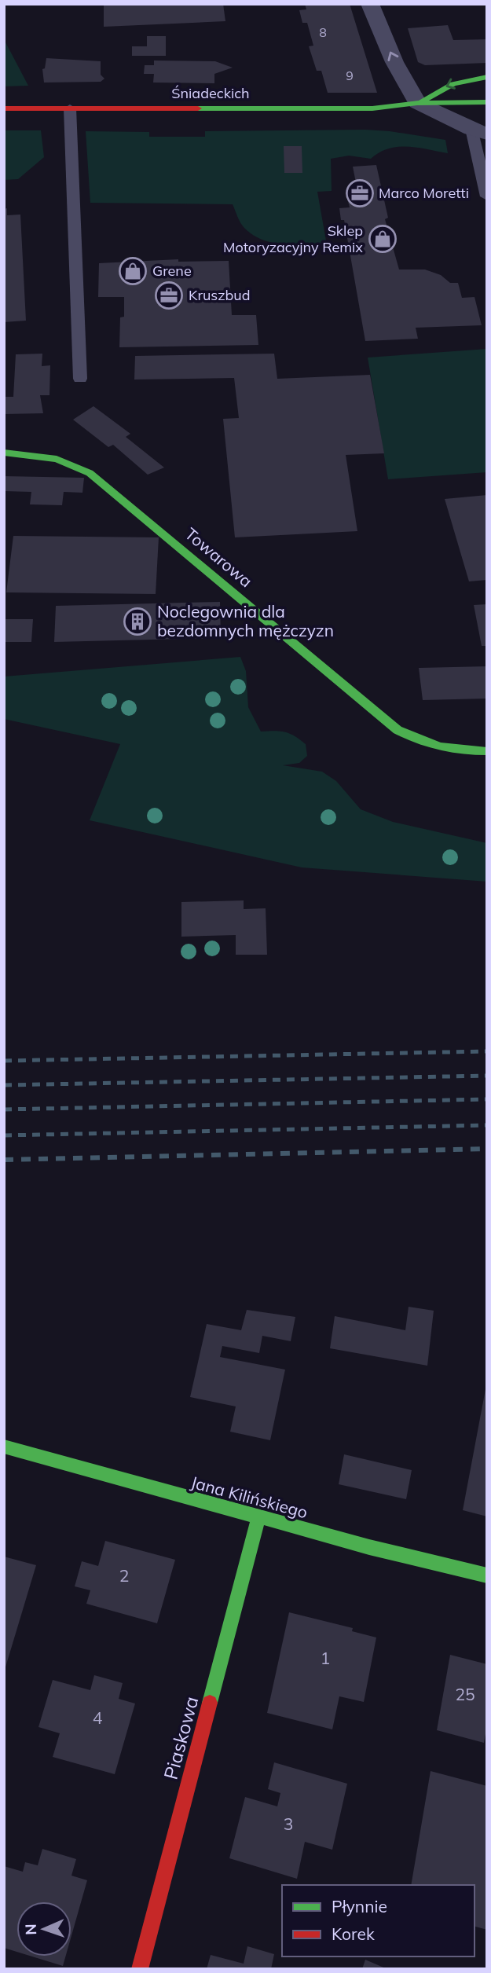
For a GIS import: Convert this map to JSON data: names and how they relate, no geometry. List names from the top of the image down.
{
  "streets": {
    "street": [
      "Śniadeckich",
      "Towarowa",
      "Jana Kilińskiego",
      "Piaskowa"
    ]
  },
  "crossings": [
    ["Jana Kilińskiego", "Piaskowa"]
  ],
  "places": {
    "office": ["Marco Moretti", "Kruszbud"],
    "shop": ["Sklep Motoryzacyjny Remix", "Grene"],
    "building": ["Noclegownia dla bezdomnych mężczyzn"]
  },
  "house_numbers": [
    "8",
    "9",
    "2",
    "1",
    "25",
    "4",
    "3"
  ],
  "legend": ["Płynnie", "Korek"],
  "north": "left"
}
